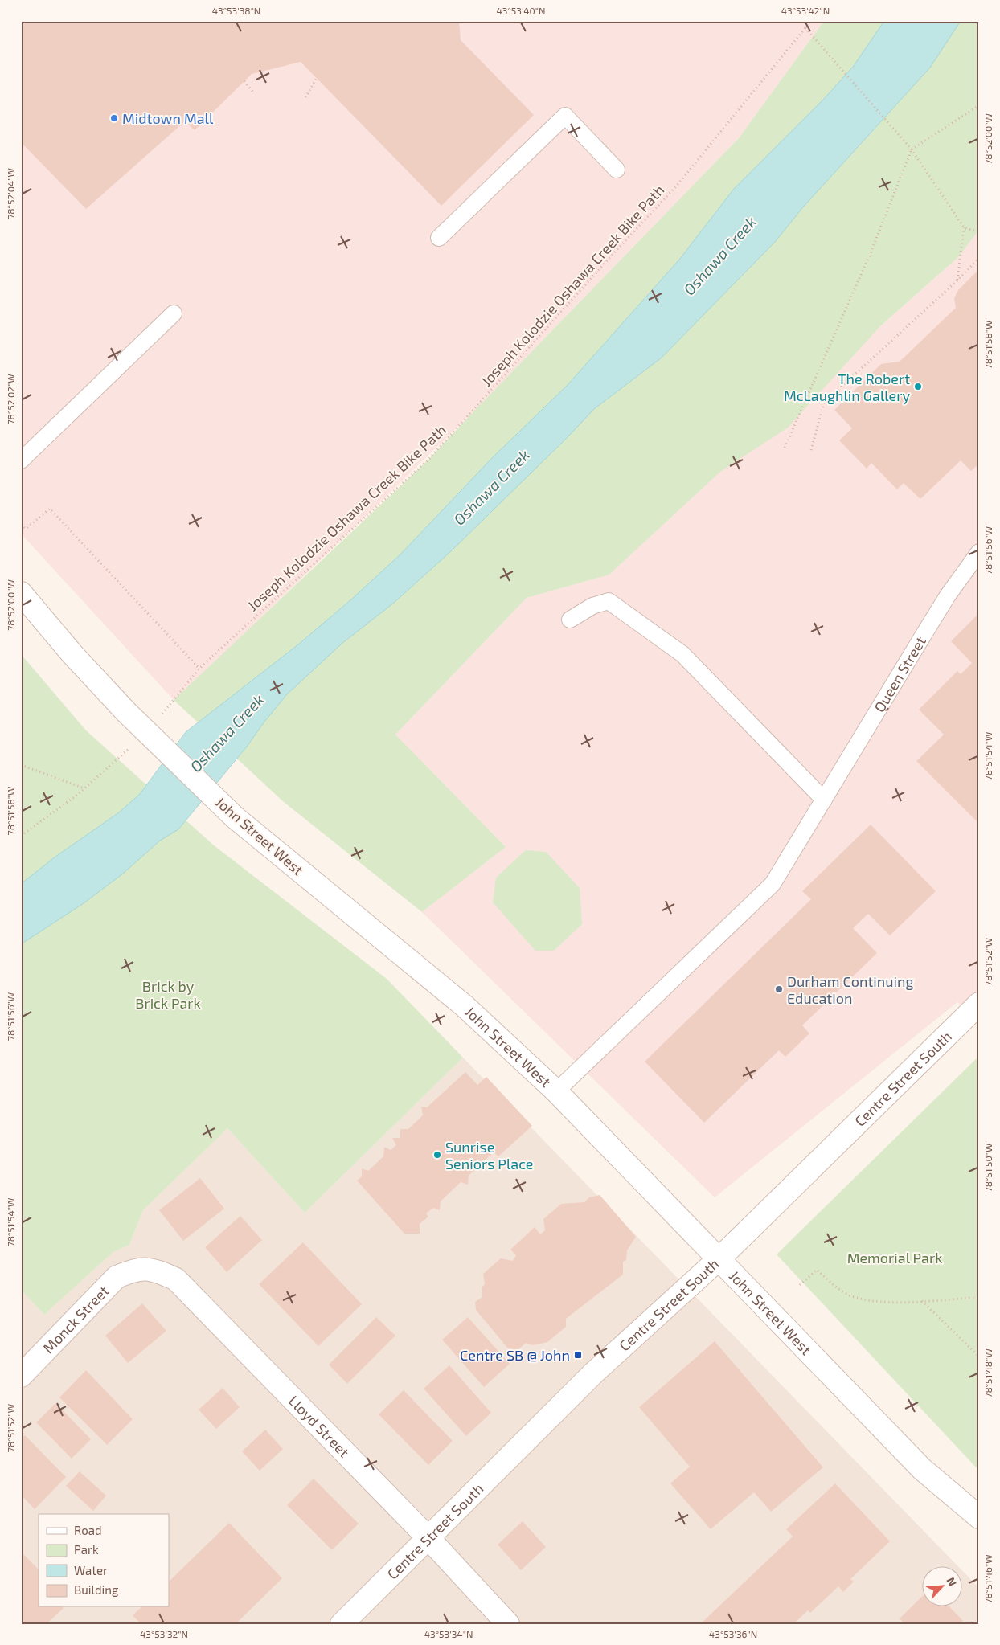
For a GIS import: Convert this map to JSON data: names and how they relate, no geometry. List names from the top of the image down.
{
  "streets": {
    "street": [
      "John Street West",
      "Centre Street South",
      "Monck Street",
      "Lloyd Street"
    ],
    "lane": ["Queen Street"],
    "path": ["Joseph Kolodzie Oshawa Creek Bike Path"]
  },
  "crossings": [
    ["Queen Street", "John Street West"],
    ["John Street West", "Centre Street South"],
    ["Centre Street South", "Lloyd Street"],
    ["Monck Street", "Lloyd Street"]
  ],
  "water": ["Oshawa Creek"],
  "parks": ["Brick by Brick Park", "Memorial Park"],
  "places": {
    "other": [
      "Midtown Mall",
      "The Robert McLaughlin Gallery",
      "Durham Continuing Education",
      "Sunrise Seniors Place"
    ],
    "transit": ["Centre SB @ John"]
  },
  "legend": [
    "Road",
    "Park",
    "Water",
    "Building"
  ],
  "north": "top right",
  "coordinates": [
    "43°53'38\"N",
    "43°53'40\"N",
    "43°53'42\"N",
    "78°52'00\"W",
    "78°52'04\"W",
    "78°51'58\"W",
    "78°52'02\"W",
    "78°51'56\"W",
    "78°51'54\"W",
    "78°51'52\"W",
    "78°51'50\"W",
    "78°51'48\"W",
    "78°51'46\"W",
    "43°53'32\"N",
    "43°53'34\"N",
    "43°53'36\"N"
  ]
}
